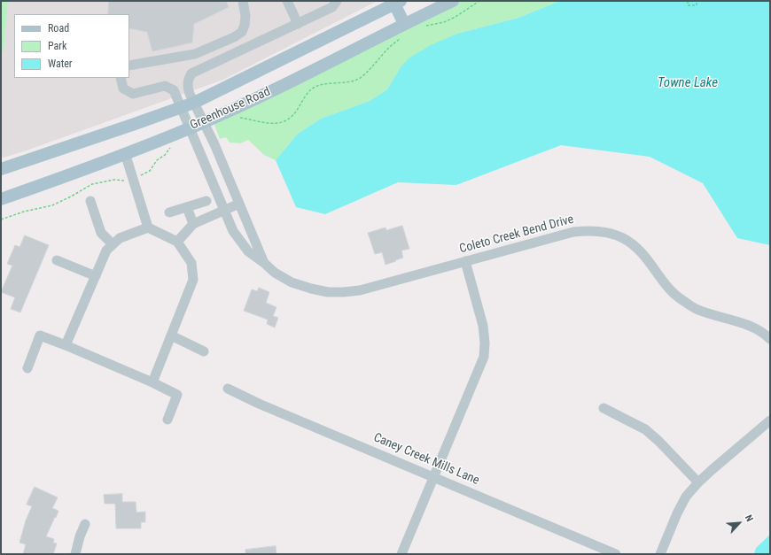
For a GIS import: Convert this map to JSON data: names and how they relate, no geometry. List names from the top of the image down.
{
  "streets": {
    "main road": ["Greenhouse Road"],
    "street": ["Coleto Creek Bend Drive", "Caney Creek Mills Lane"]
  },
  "crossings": [
    ["Greenhouse Road", "Coleto Creek Bend Drive"]
  ],
  "water": ["Towne Lake"],
  "legend": ["Road", "Park", "Water"],
  "north": "top right"
}
